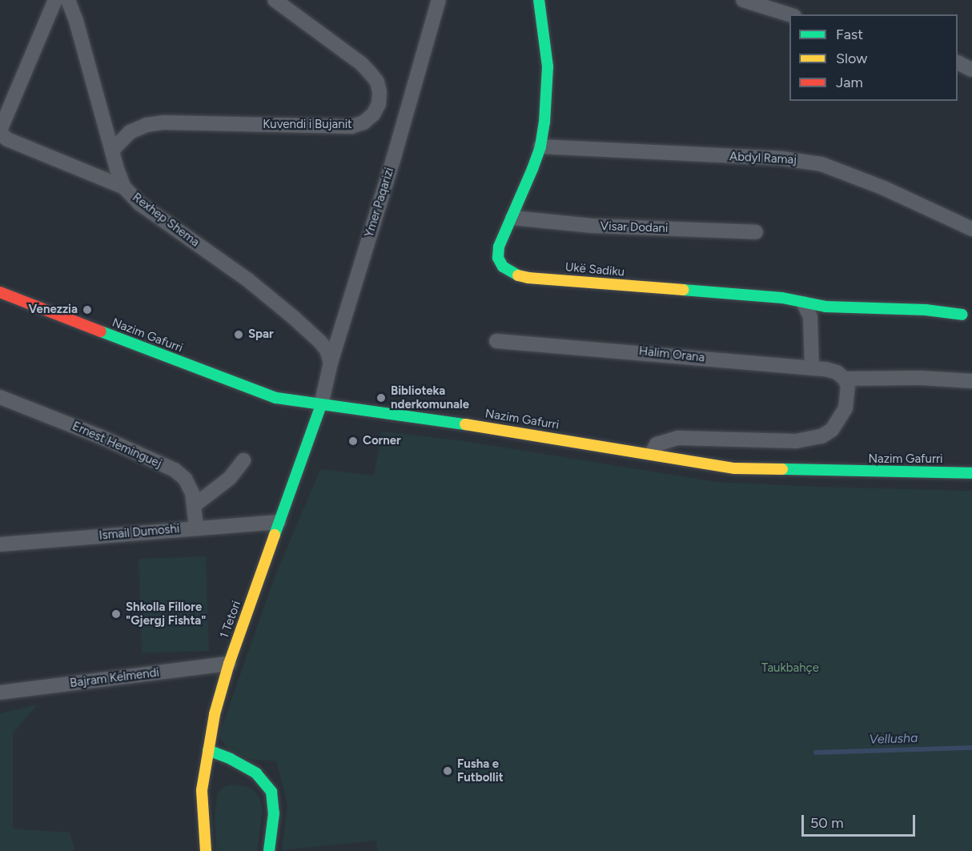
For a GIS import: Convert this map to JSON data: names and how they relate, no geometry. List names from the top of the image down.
{
  "streets": {
    "street": [
      "Kuvendi i Bujanit",
      "Abdyl Ramaj",
      "Ymer Paqarizi",
      "Rexhep Shema",
      "Visar Dodani",
      "Ukë Sadiku",
      "Nazim Gafurri",
      "Halim Orana",
      "Ernest Heminguej",
      "Ismail Dumoshi",
      "1 Tetori",
      "Bajram Kelmendi"
    ]
  },
  "crossings": [
    ["Kuvendi i Bujanit", "Rexhep Shema"],
    ["Abdyl Ramaj", "Ukë Sadiku"],
    ["Ymer Paqarizi", "Rexhep Shema"],
    ["Ymer Paqarizi", "Nazim Gafurri"],
    ["Ymer Paqarizi", "1 Tetori"],
    ["Visar Dodani", "Ukë Sadiku"],
    ["Nazim Gafurri", "1 Tetori"],
    ["Ernest Heminguej", "Ismail Dumoshi"],
    ["Ismail Dumoshi", "1 Tetori"],
    ["1 Tetori", "Bajram Kelmendi"]
  ],
  "water": ["Vellusha"],
  "parks": ["Taukbahçe"],
  "places": [
    "Venezzia",
    "Spar",
    "Biblioteka nderkomunale",
    "Corner",
    "Shkolla Fillore \"Gjergj Fishta\"",
    "Fusha e Futbollit"
  ],
  "legend": ["Fast", "Slow", "Jam"],
  "scale_bar": "50 m"
}
